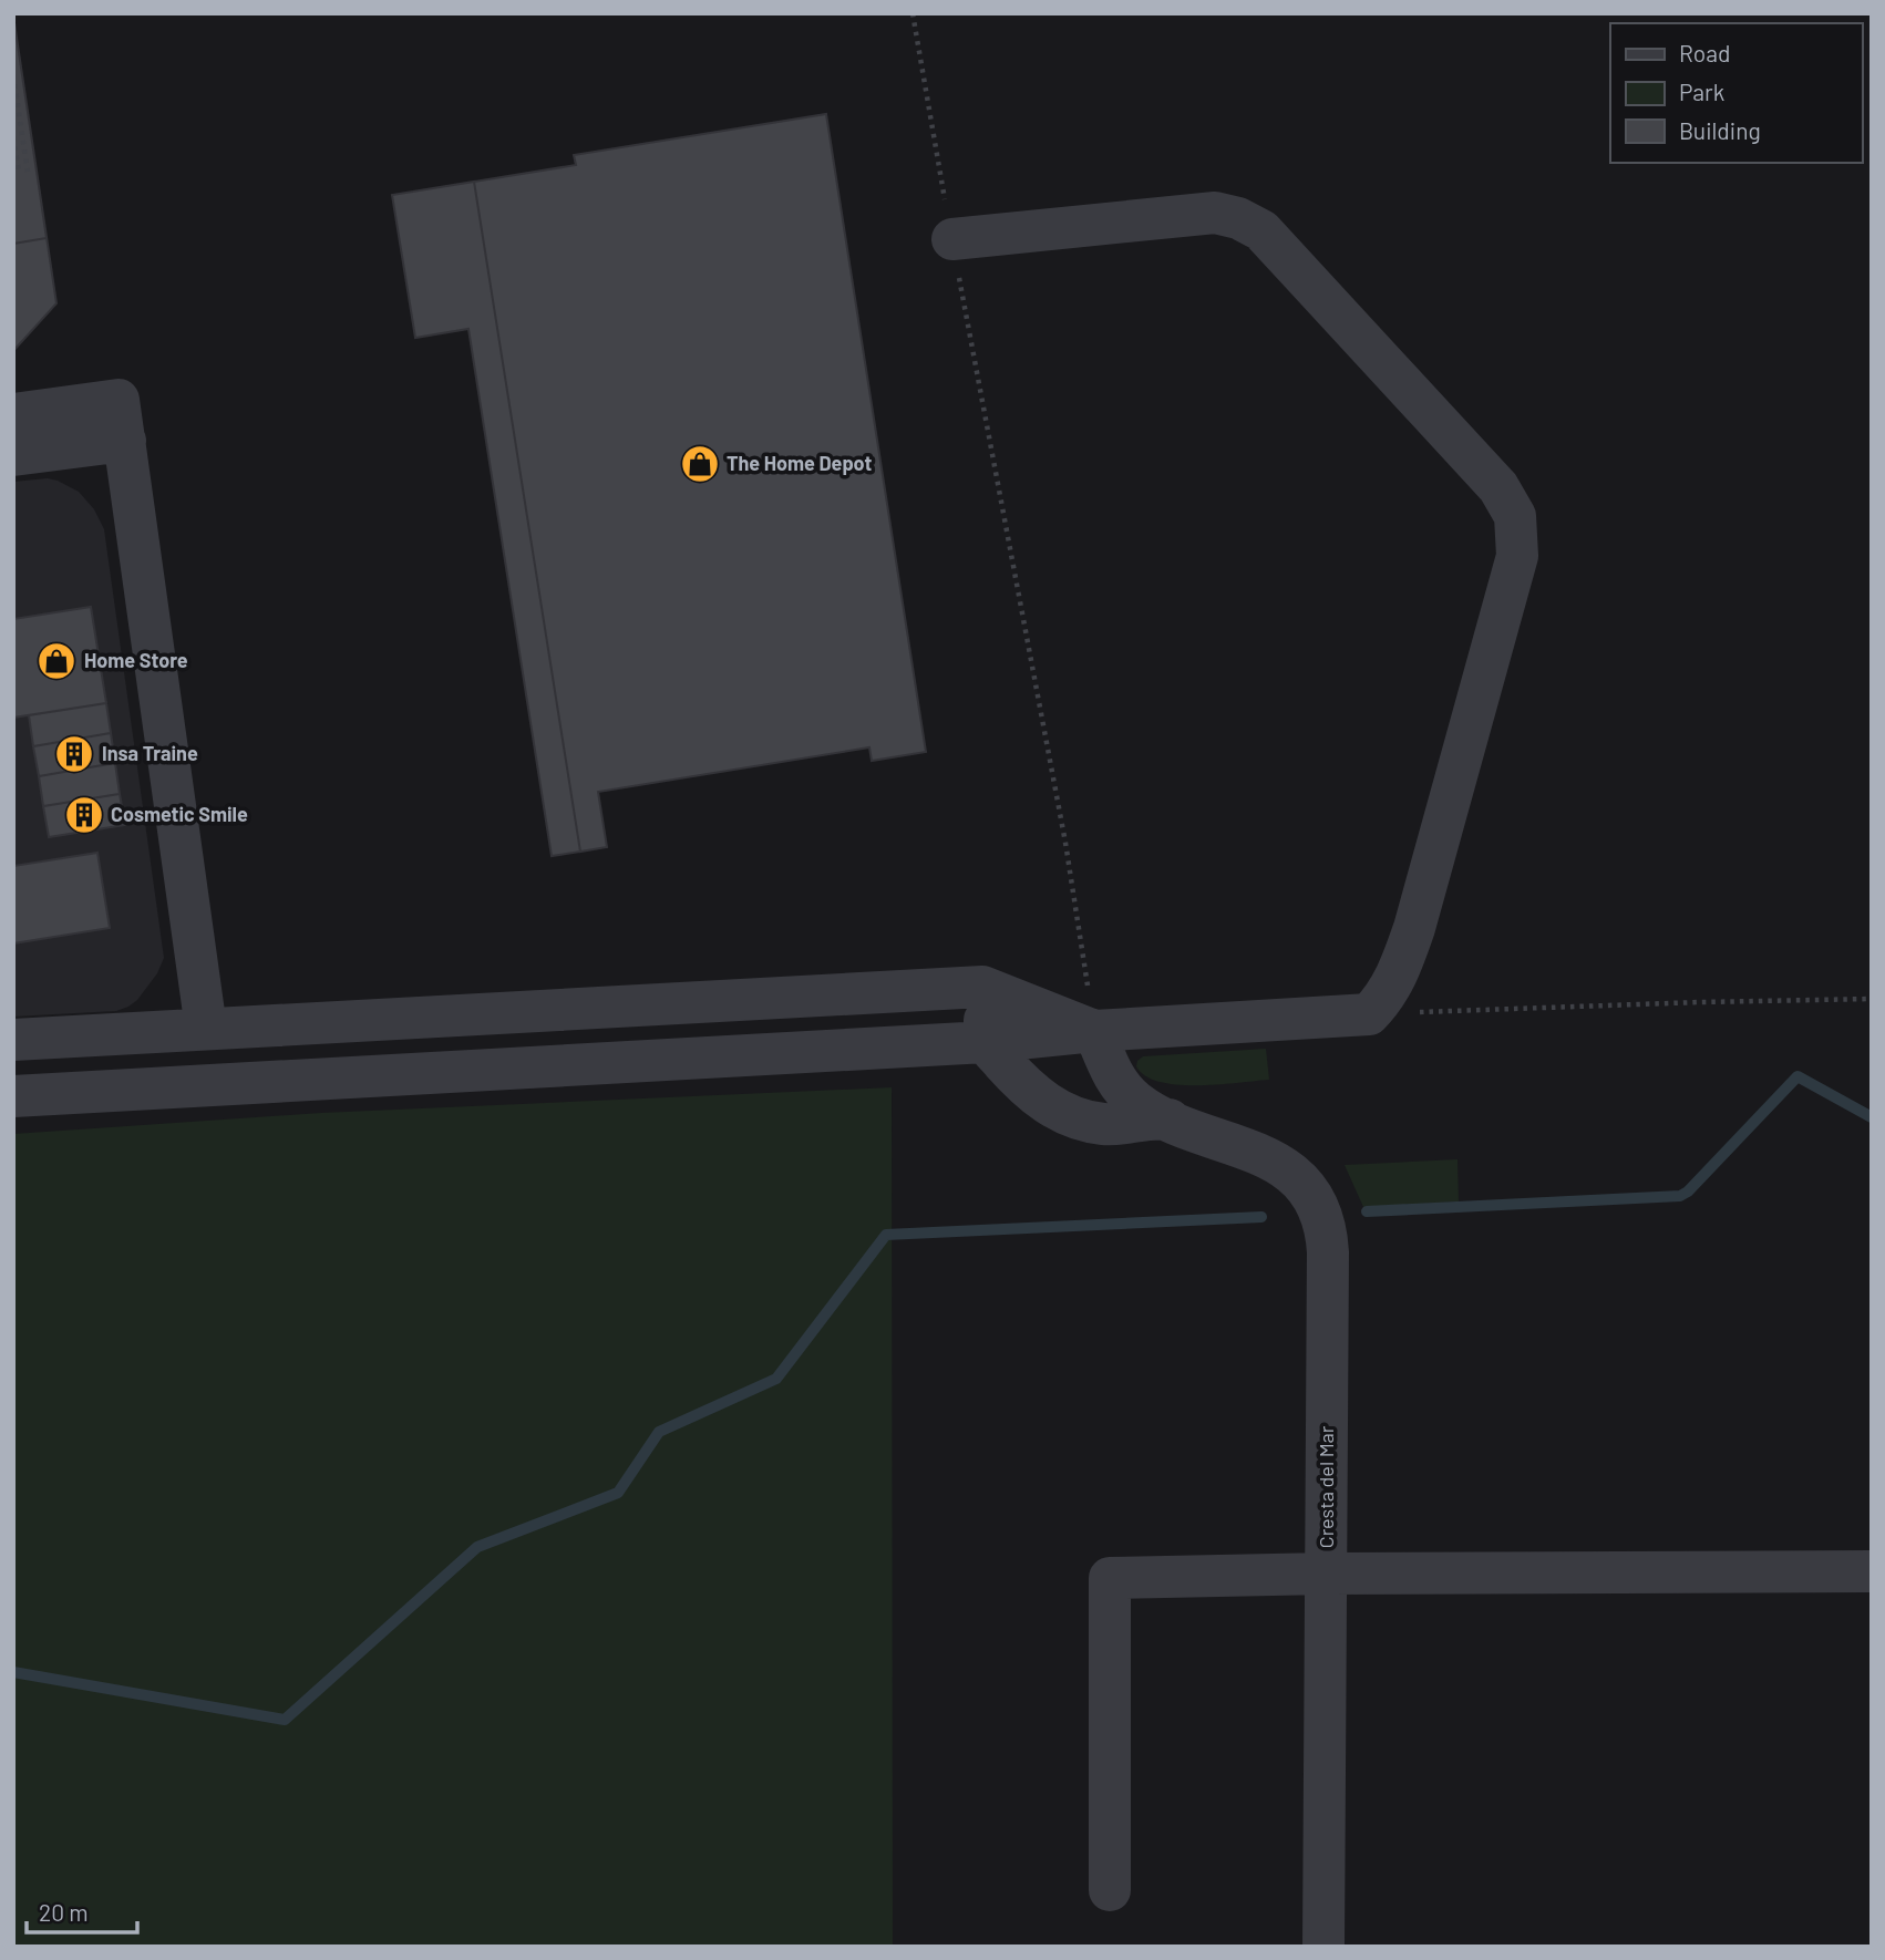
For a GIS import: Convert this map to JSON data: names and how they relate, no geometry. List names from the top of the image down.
{
  "streets": {
    "street": ["Cresta del Mar"]
  },
  "places": {
    "shop": ["The Home Depot", "Home Store"],
    "building": ["Insa Traine", "Cosmetic Smile"]
  },
  "legend": ["Road", "Park", "Building"],
  "scale_bar": "20 m"
}
